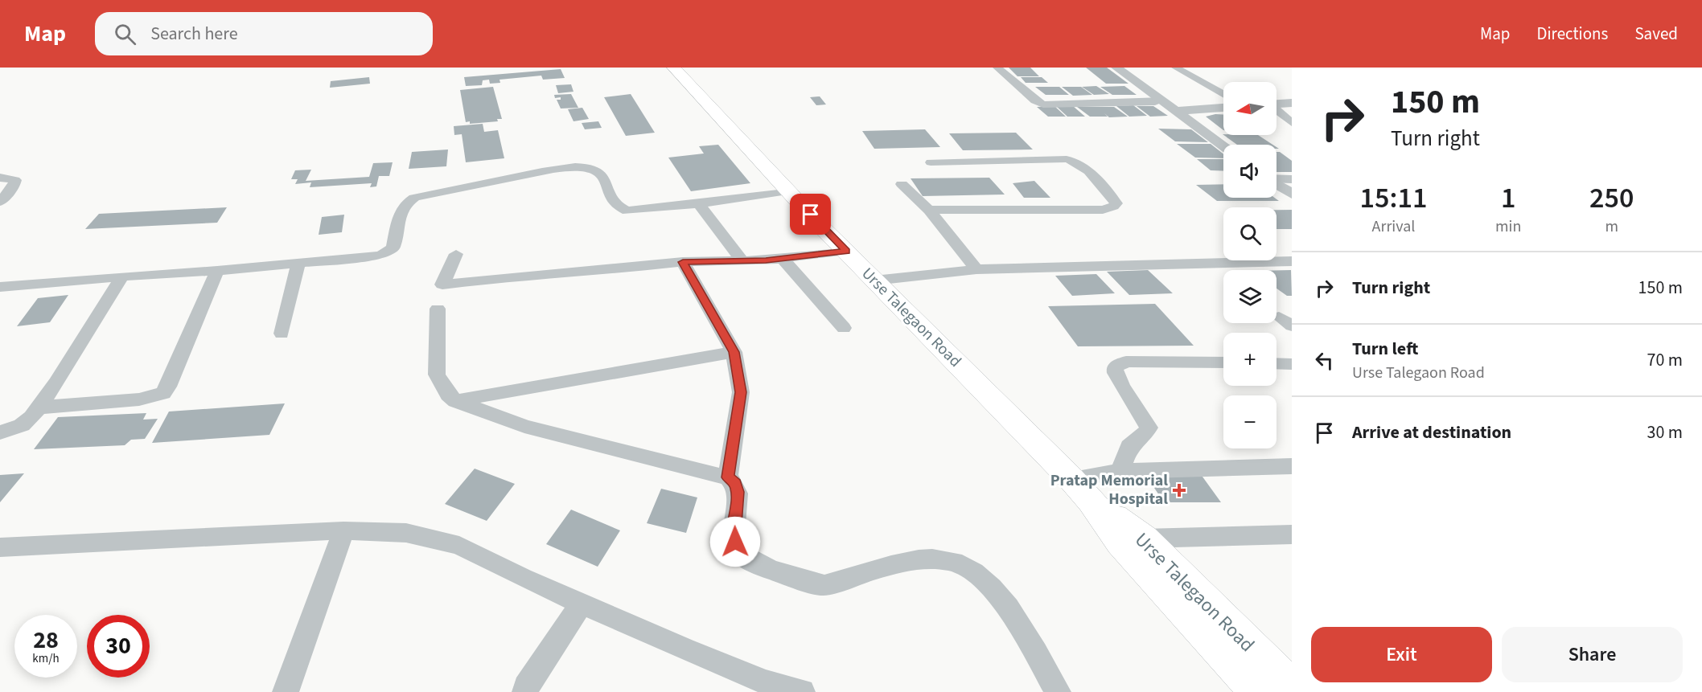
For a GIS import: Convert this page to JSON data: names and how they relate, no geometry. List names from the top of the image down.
{
  "streets": {
    "highway": ["Urse Talegaon Road"]
  },
  "places": {
    "health": ["Pratap Memorial Hospital"]
  },
  "north": "left",
  "page": {
    "header": "Map",
    "search": "Search here",
    "nav": ["Map", "Directions", "Saved"],
    "turn": ["150 m", "Turn right"],
    "map_buttons": ["+", "−"],
    "eta": [
      "15:11",
      "Arrival",
      "1",
      "min",
      "250",
      "m"
    ],
    "list": [
      {
        "name": "Turn right",
        "value": "150 m"
      },
      {
        "name": "Turn left",
        "note": "Urse Talegaon Road",
        "value": "70 m"
      },
      {
        "name": "Arrive at destination",
        "value": "30 m"
      }
    ],
    "speed": "28 km/h",
    "limit": "30",
    "buttons": ["Exit", "Share"]
  }
}
